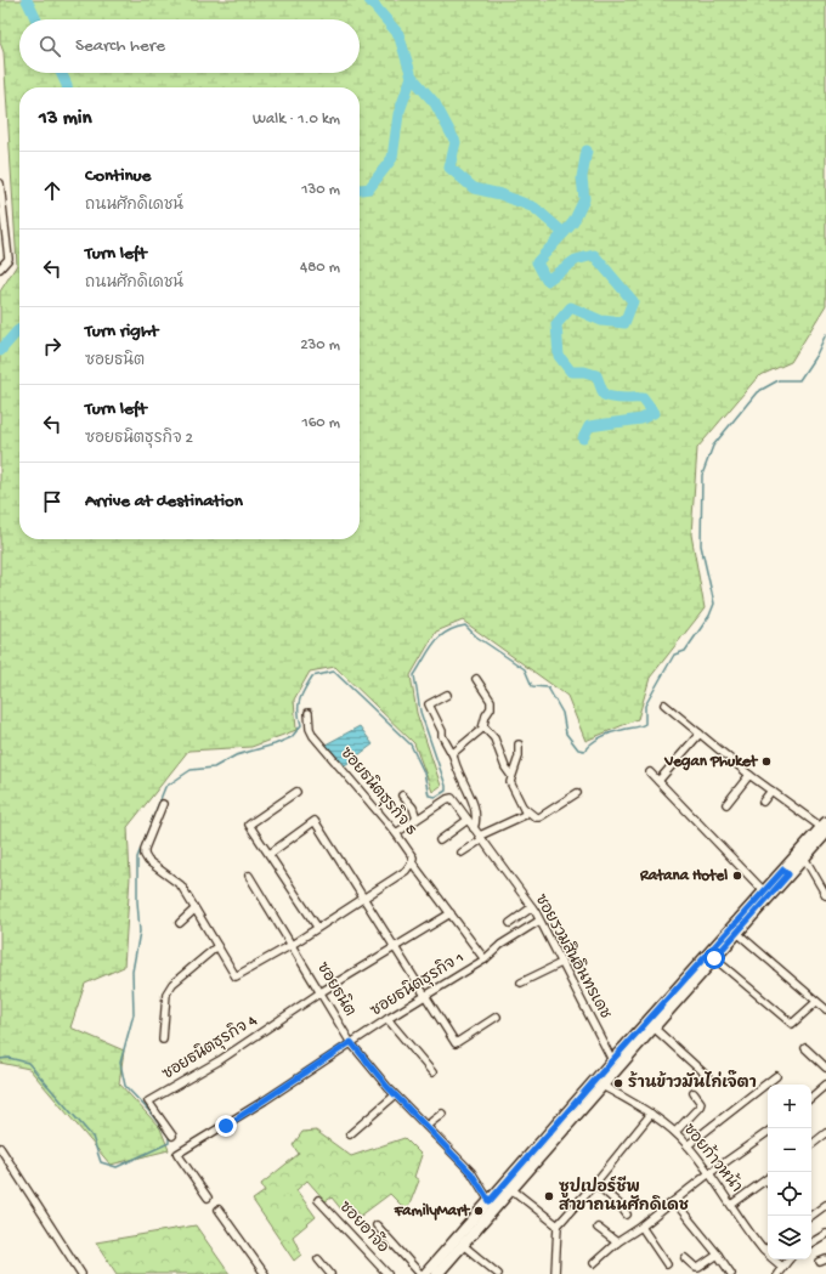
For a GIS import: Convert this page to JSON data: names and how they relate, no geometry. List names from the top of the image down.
{
  "streets": {
    "street": [
      "ซอยธนิตธุรกิจ 5",
      "ซอยรวมสินอินทรเดช",
      "ซอยธนิตธุรกิจ 1",
      "ซอยธนิต",
      "ซอยธนิตธุรกิจ 4",
      "ซอยก้าวหน้า",
      "ซอยอาจ๊อ"
    ]
  },
  "crossings": [
    ["ซอยธนิตธุรกิจ 5", "ซอยธนิตธุรกิจ 1"],
    ["ซอยรวมสินอินทรเดช", "ซอยธนิตธุรกิจ 1"],
    ["ซอยธนิตธุรกิจ 1", "ซอยธนิต"],
    ["ซอยธนิต", "ซอยธนิตธุรกิจ 4"]
  ],
  "places": [
    "Vegan Phuket",
    "Ratana Hotel",
    "ร้านข้าวมันไก่เจ๊ตา",
    "ซูปเปอร์ชีพ สาขาถนนศักดิเดช",
    "FamilyMart"
  ],
  "page": {
    "search": "Search here",
    "heading": ["13 min", "Walk · 1.0 km"],
    "list": [
      ["Continue", "ถนนศักดิเดชน์", "130 m"],
      ["Turn left", "ถนนศักดิเดชน์", "480 m"],
      ["Turn right", "ซอยธนิต", "230 m"],
      ["Turn left", "ซอยธนิตธุรกิจ 2", "160 m"],
      "Arrive at destination"
    ],
    "map_buttons": ["+", "−"]
  }
}
